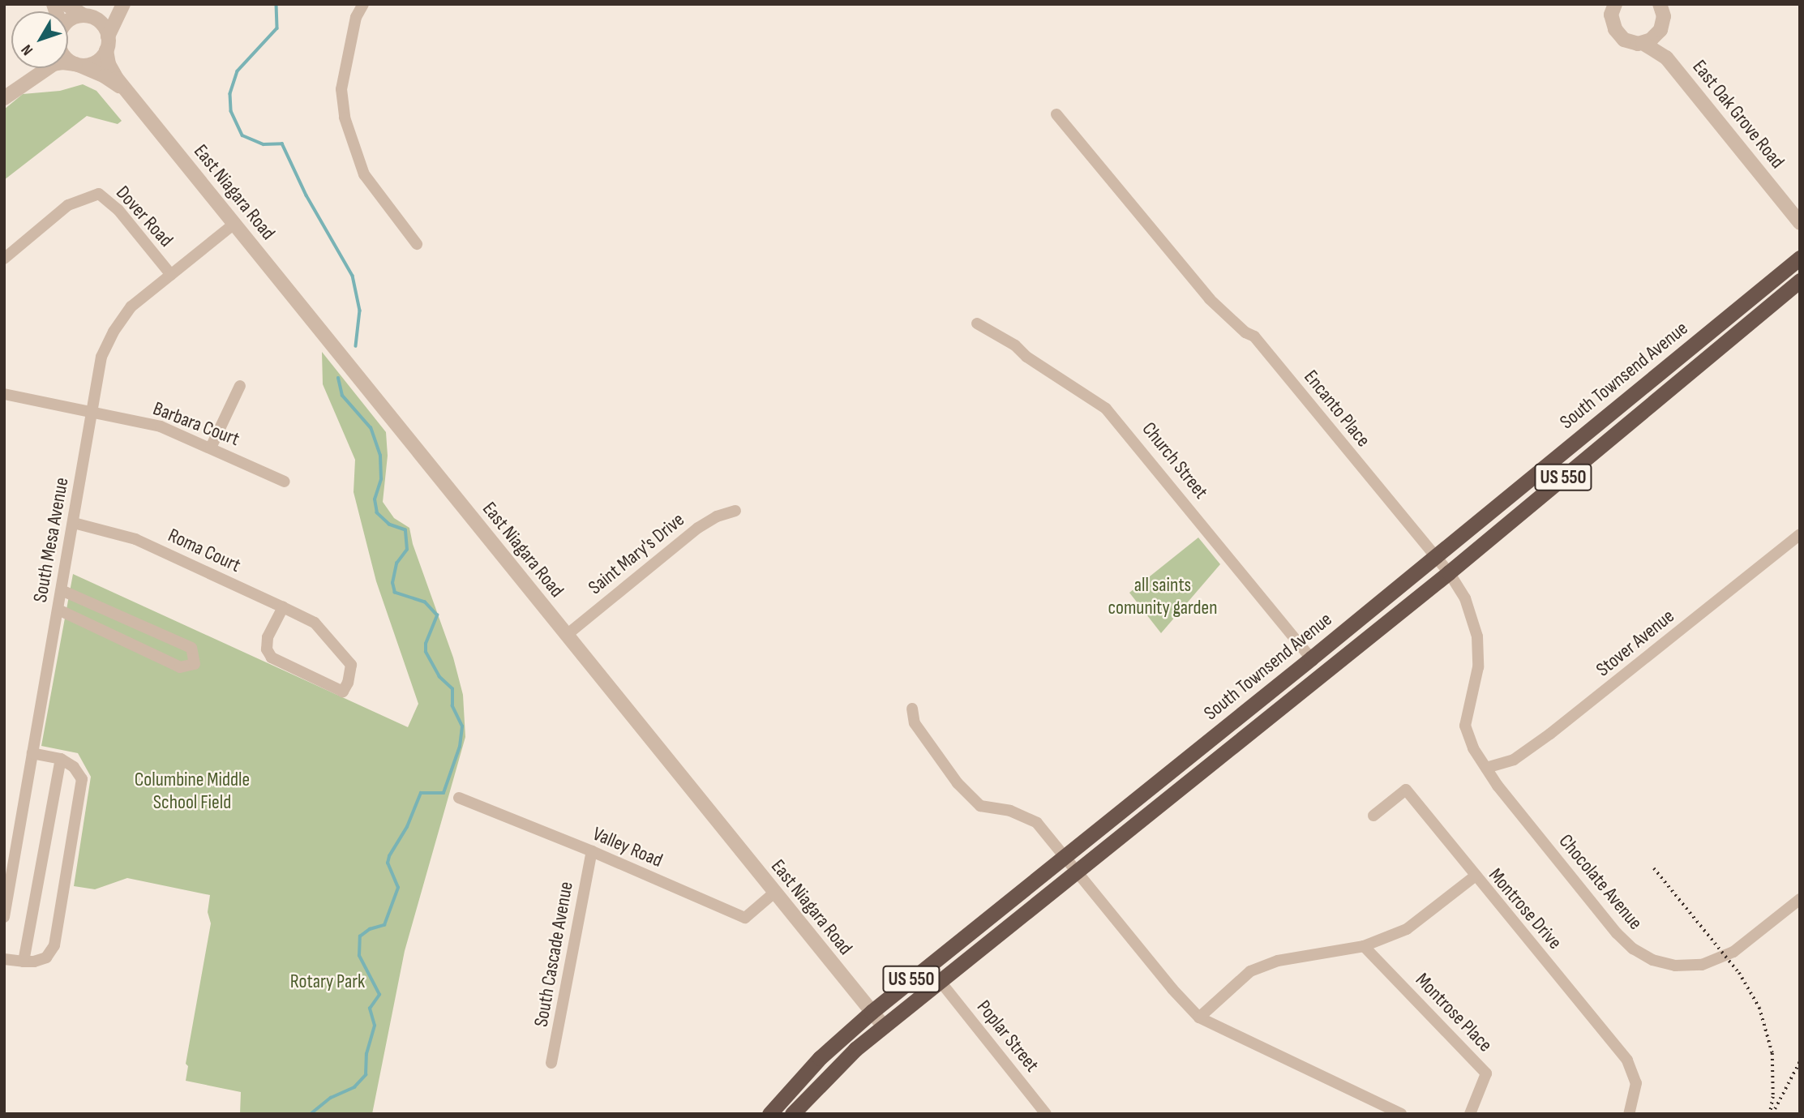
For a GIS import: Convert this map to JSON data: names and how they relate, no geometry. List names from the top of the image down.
{
  "streets": {
    "highway": ["South Townsend Avenue", "US 550"],
    "street": [
      "East Oak Grove Road",
      "East Niagara Road",
      "Dover Road",
      "Encanto Place",
      "Barbara Court",
      "Church Street",
      "South Mesa Avenue",
      "Roma Court",
      "Saint Mary's Drive",
      "Stover Avenue",
      "Valley Road",
      "Chocolate Avenue",
      "Montrose Drive",
      "South Cascade Avenue",
      "Montrose Place",
      "Poplar Street"
    ]
  },
  "crossings": [
    ["East Niagara Road", "South Townsend Avenue"],
    ["East Niagara Road", "South Mesa Avenue"],
    ["East Niagara Road", "Saint Mary's Drive"],
    ["East Niagara Road", "Valley Road"],
    ["Dover Road", "South Mesa Avenue"],
    ["South Townsend Avenue", "Encanto Place"],
    ["South Townsend Avenue", "Church Street"],
    ["South Townsend Avenue", "Poplar Street"],
    ["Encanto Place", "Stover Avenue"],
    ["Encanto Place", "Chocolate Avenue"],
    ["Barbara Court", "South Mesa Avenue"],
    ["South Mesa Avenue", "Roma Court"],
    ["Stover Avenue", "Chocolate Avenue"],
    ["Valley Road", "South Cascade Avenue"],
    ["Montrose Drive", "Montrose Place"]
  ],
  "parks": ["all saints comunity garden", "Columbine Middle School Field", "Rotary Park"],
  "north": "bottom left"
}
